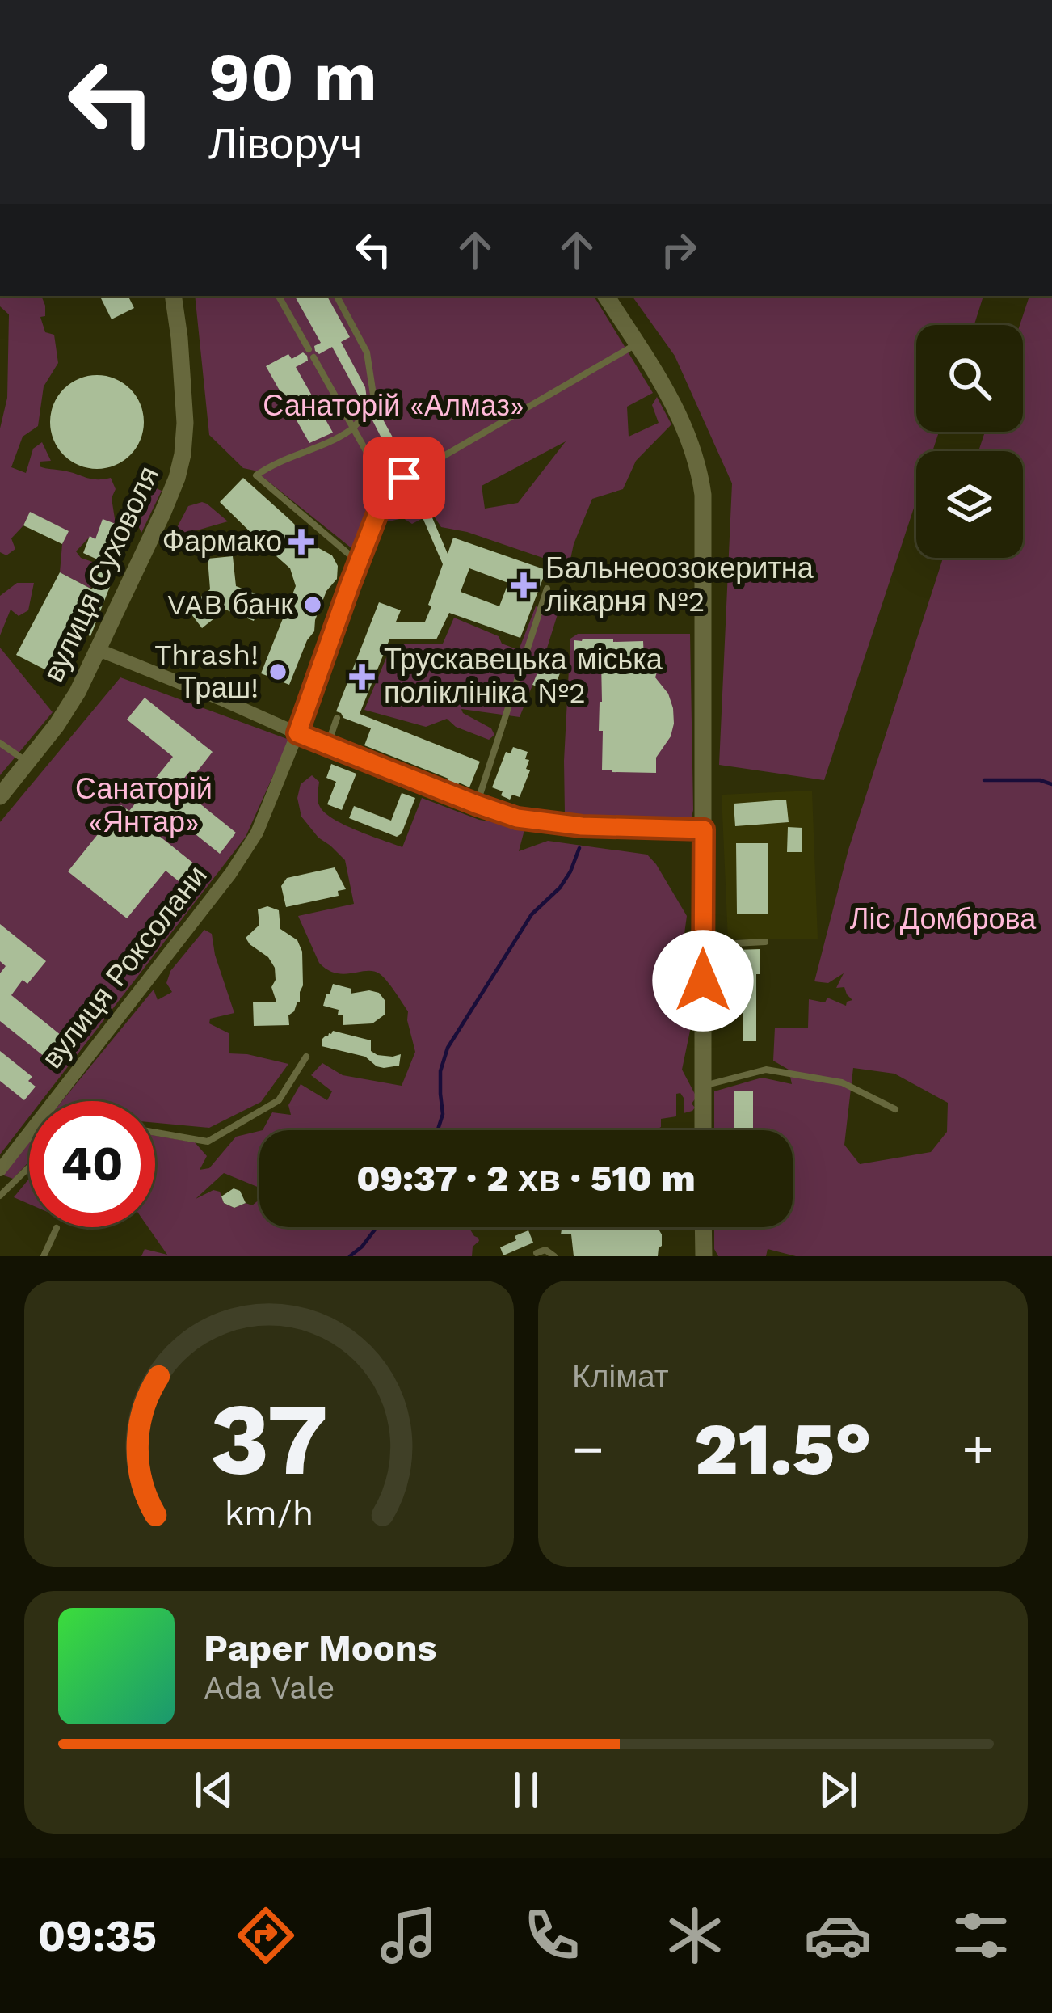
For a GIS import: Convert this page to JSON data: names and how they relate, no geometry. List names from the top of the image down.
{
  "streets": {
    "street": ["вулиця Суховоля", "вулиця Роксолани"]
  },
  "parks": ["Санаторій «Алмаз»", "Санаторій «Янтар»", "Ліс Домброва"],
  "places": {
    "health": ["Фармако", "Бальнеоозокеритна лікарня №2", "Трускавецька міська поліклініка №2"],
    "other": ["VAB банк", "Thrash! Траш!"]
  },
  "page": {
    "turn": ["90 m", "Ліворуч"],
    "limit": "40",
    "trip": "09:37 · 2 хв · 510 m",
    "tile": "Клімат",
    "heat": ["−", "21.5°", "+"],
    "song": ["Paper Moons", "Ada Vale"],
    "tabs": "09:35",
    "gauge": ["37", "km/h"]
  }
}
